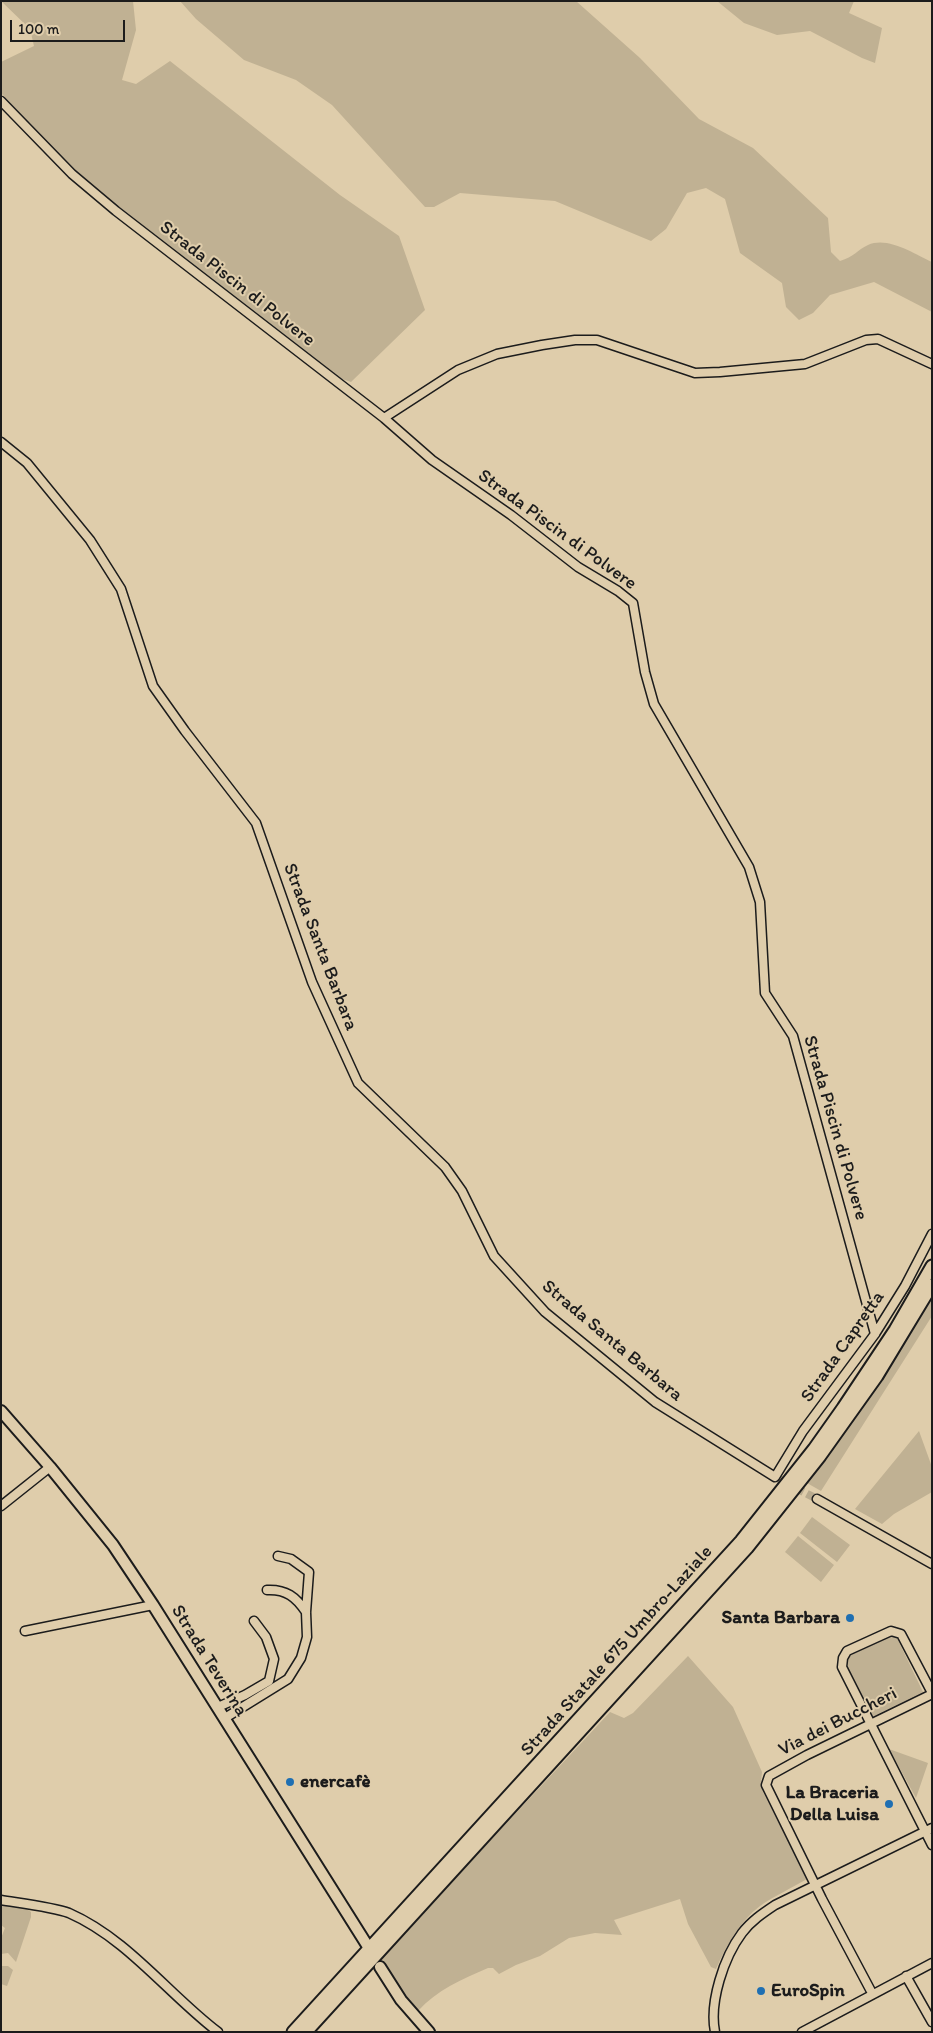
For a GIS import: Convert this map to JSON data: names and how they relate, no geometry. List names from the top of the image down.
{
  "streets": {
    "highway": ["Strada Statale 675 Umbro-Laziale"],
    "main road": ["Strada Teverina"],
    "street": [
      "Strada Piscin di Polvere",
      "Strada Santa Barbara",
      "Strada Capretta",
      "Via dei Buccheri"
    ]
  },
  "crossings": [
    ["Strada Piscin di Polvere", "Strada Capretta"],
    ["Strada Santa Barbara", "Strada Capretta"]
  ],
  "places": [
    "Santa Barbara",
    "enercafè",
    "La Braceria Della Luisa",
    "EuroSpin"
  ],
  "scale_bar": "100 m"
}
